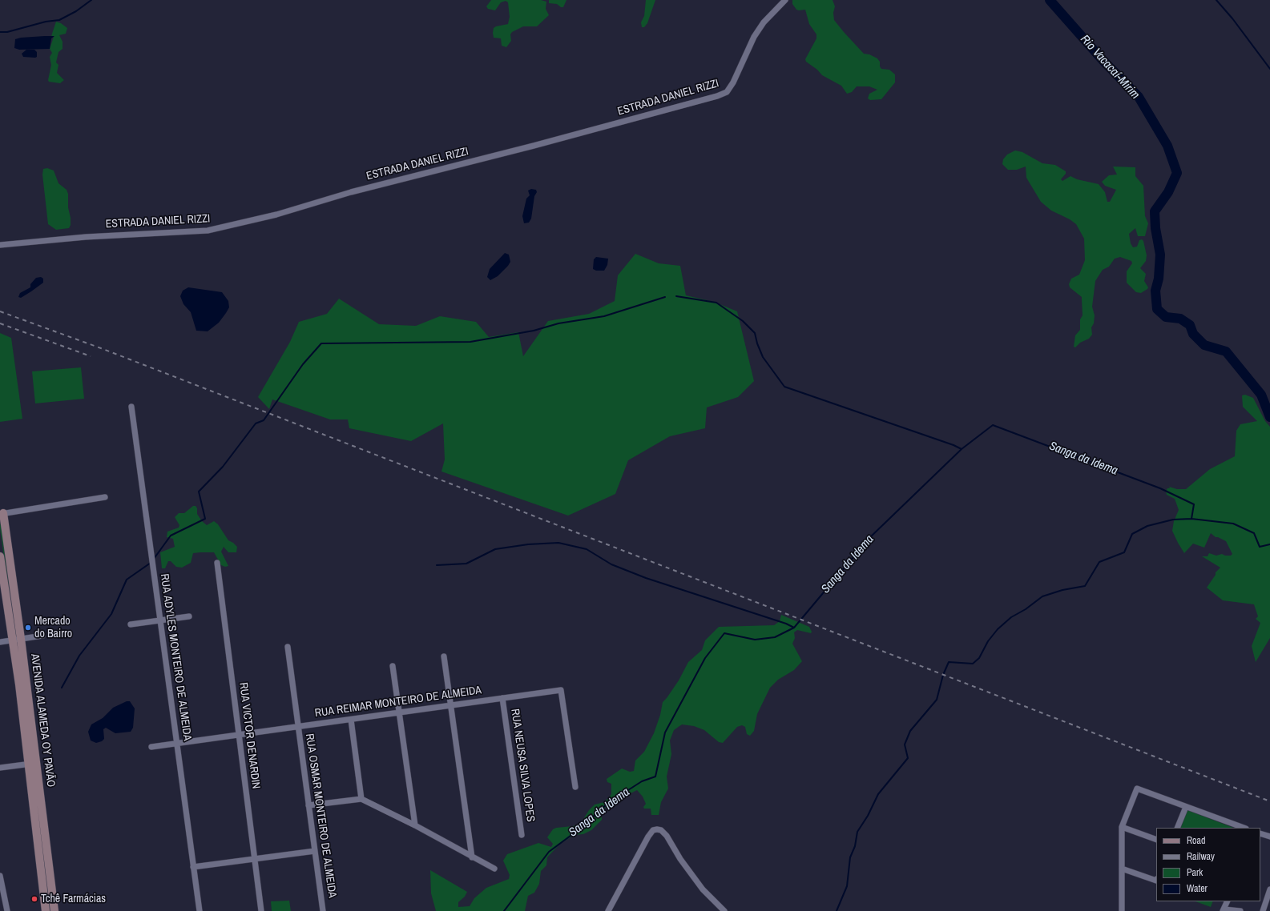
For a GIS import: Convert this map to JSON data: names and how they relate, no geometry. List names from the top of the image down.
{
  "streets": {
    "street": [
      "ESTRADA DANIEL RIZZI",
      "RUA ADYLES MONTEIRO DE ALMEIDA",
      "RUA REIMAR MONTEIRO DE ALMEIDA",
      "AVENIDA ALAMEDA OY PAVÃO",
      "RUA VICTOR DENARDIN",
      "RUA NEUSA SILVA LOPES",
      "RUA OSMAR MONTEIRO DE ALMEIDA"
    ]
  },
  "crossings": [
    ["RUA ADYLES MONTEIRO DE ALMEIDA", "RUA REIMAR MONTEIRO DE ALMEIDA"],
    ["RUA REIMAR MONTEIRO DE ALMEIDA", "RUA VICTOR DENARDIN"],
    ["RUA REIMAR MONTEIRO DE ALMEIDA", "RUA NEUSA SILVA LOPES"],
    ["RUA REIMAR MONTEIRO DE ALMEIDA", "RUA OSMAR MONTEIRO DE ALMEIDA"]
  ],
  "water": ["Rio Vacacaí-Mirim", "Sanga da Idema"],
  "places": ["Mercado do Bairro", "Tchê Farmácias"],
  "legend": [
    "Road",
    "Railway",
    "Park",
    "Water"
  ]
}
